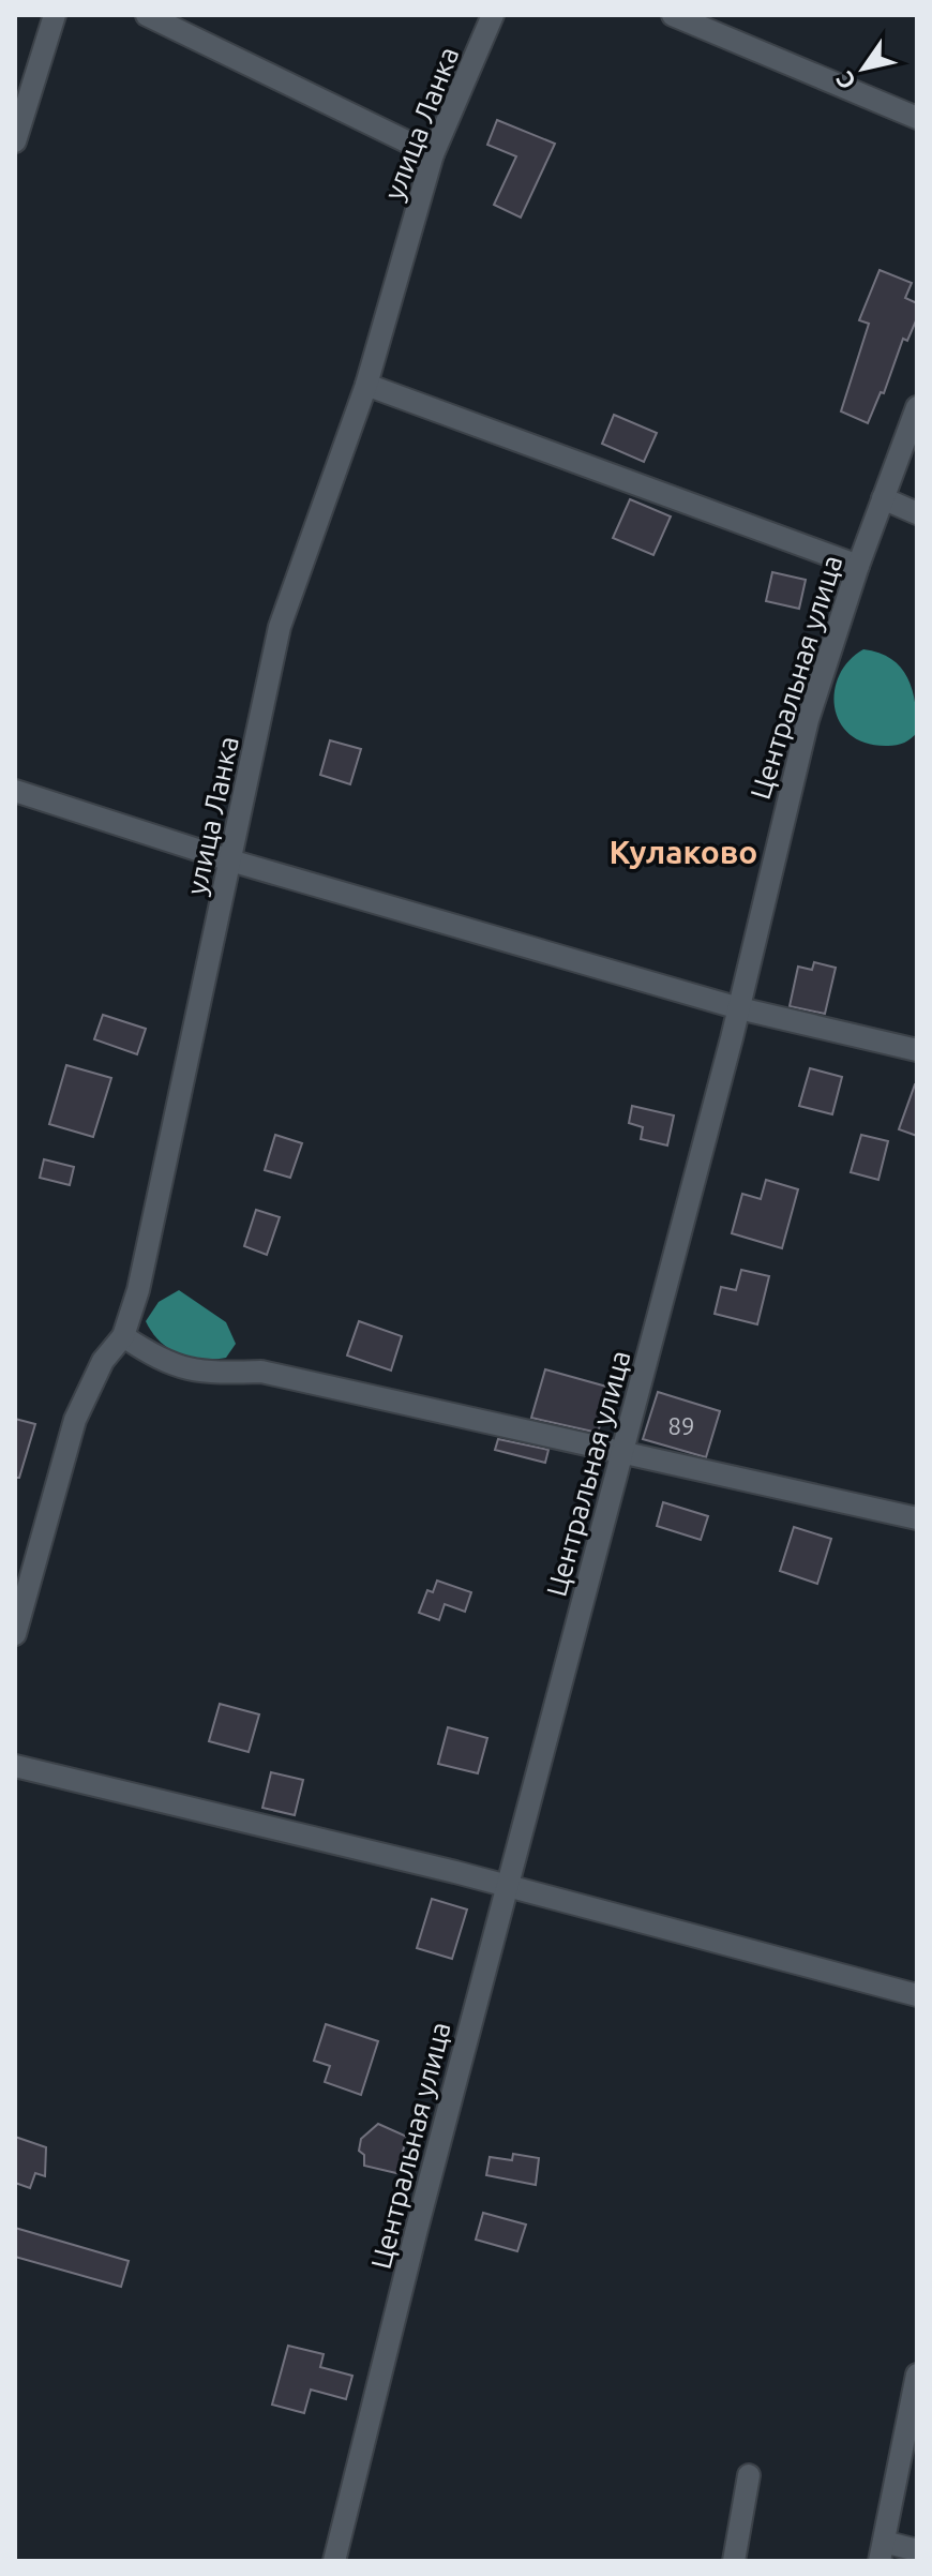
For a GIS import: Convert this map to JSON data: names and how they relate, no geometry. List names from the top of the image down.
{
  "streets": {
    "street": ["улица Ланка", "Центральная улица"]
  },
  "districts": ["Кулаково"],
  "house_numbers": ["89"],
  "north": "bottom left"
}
